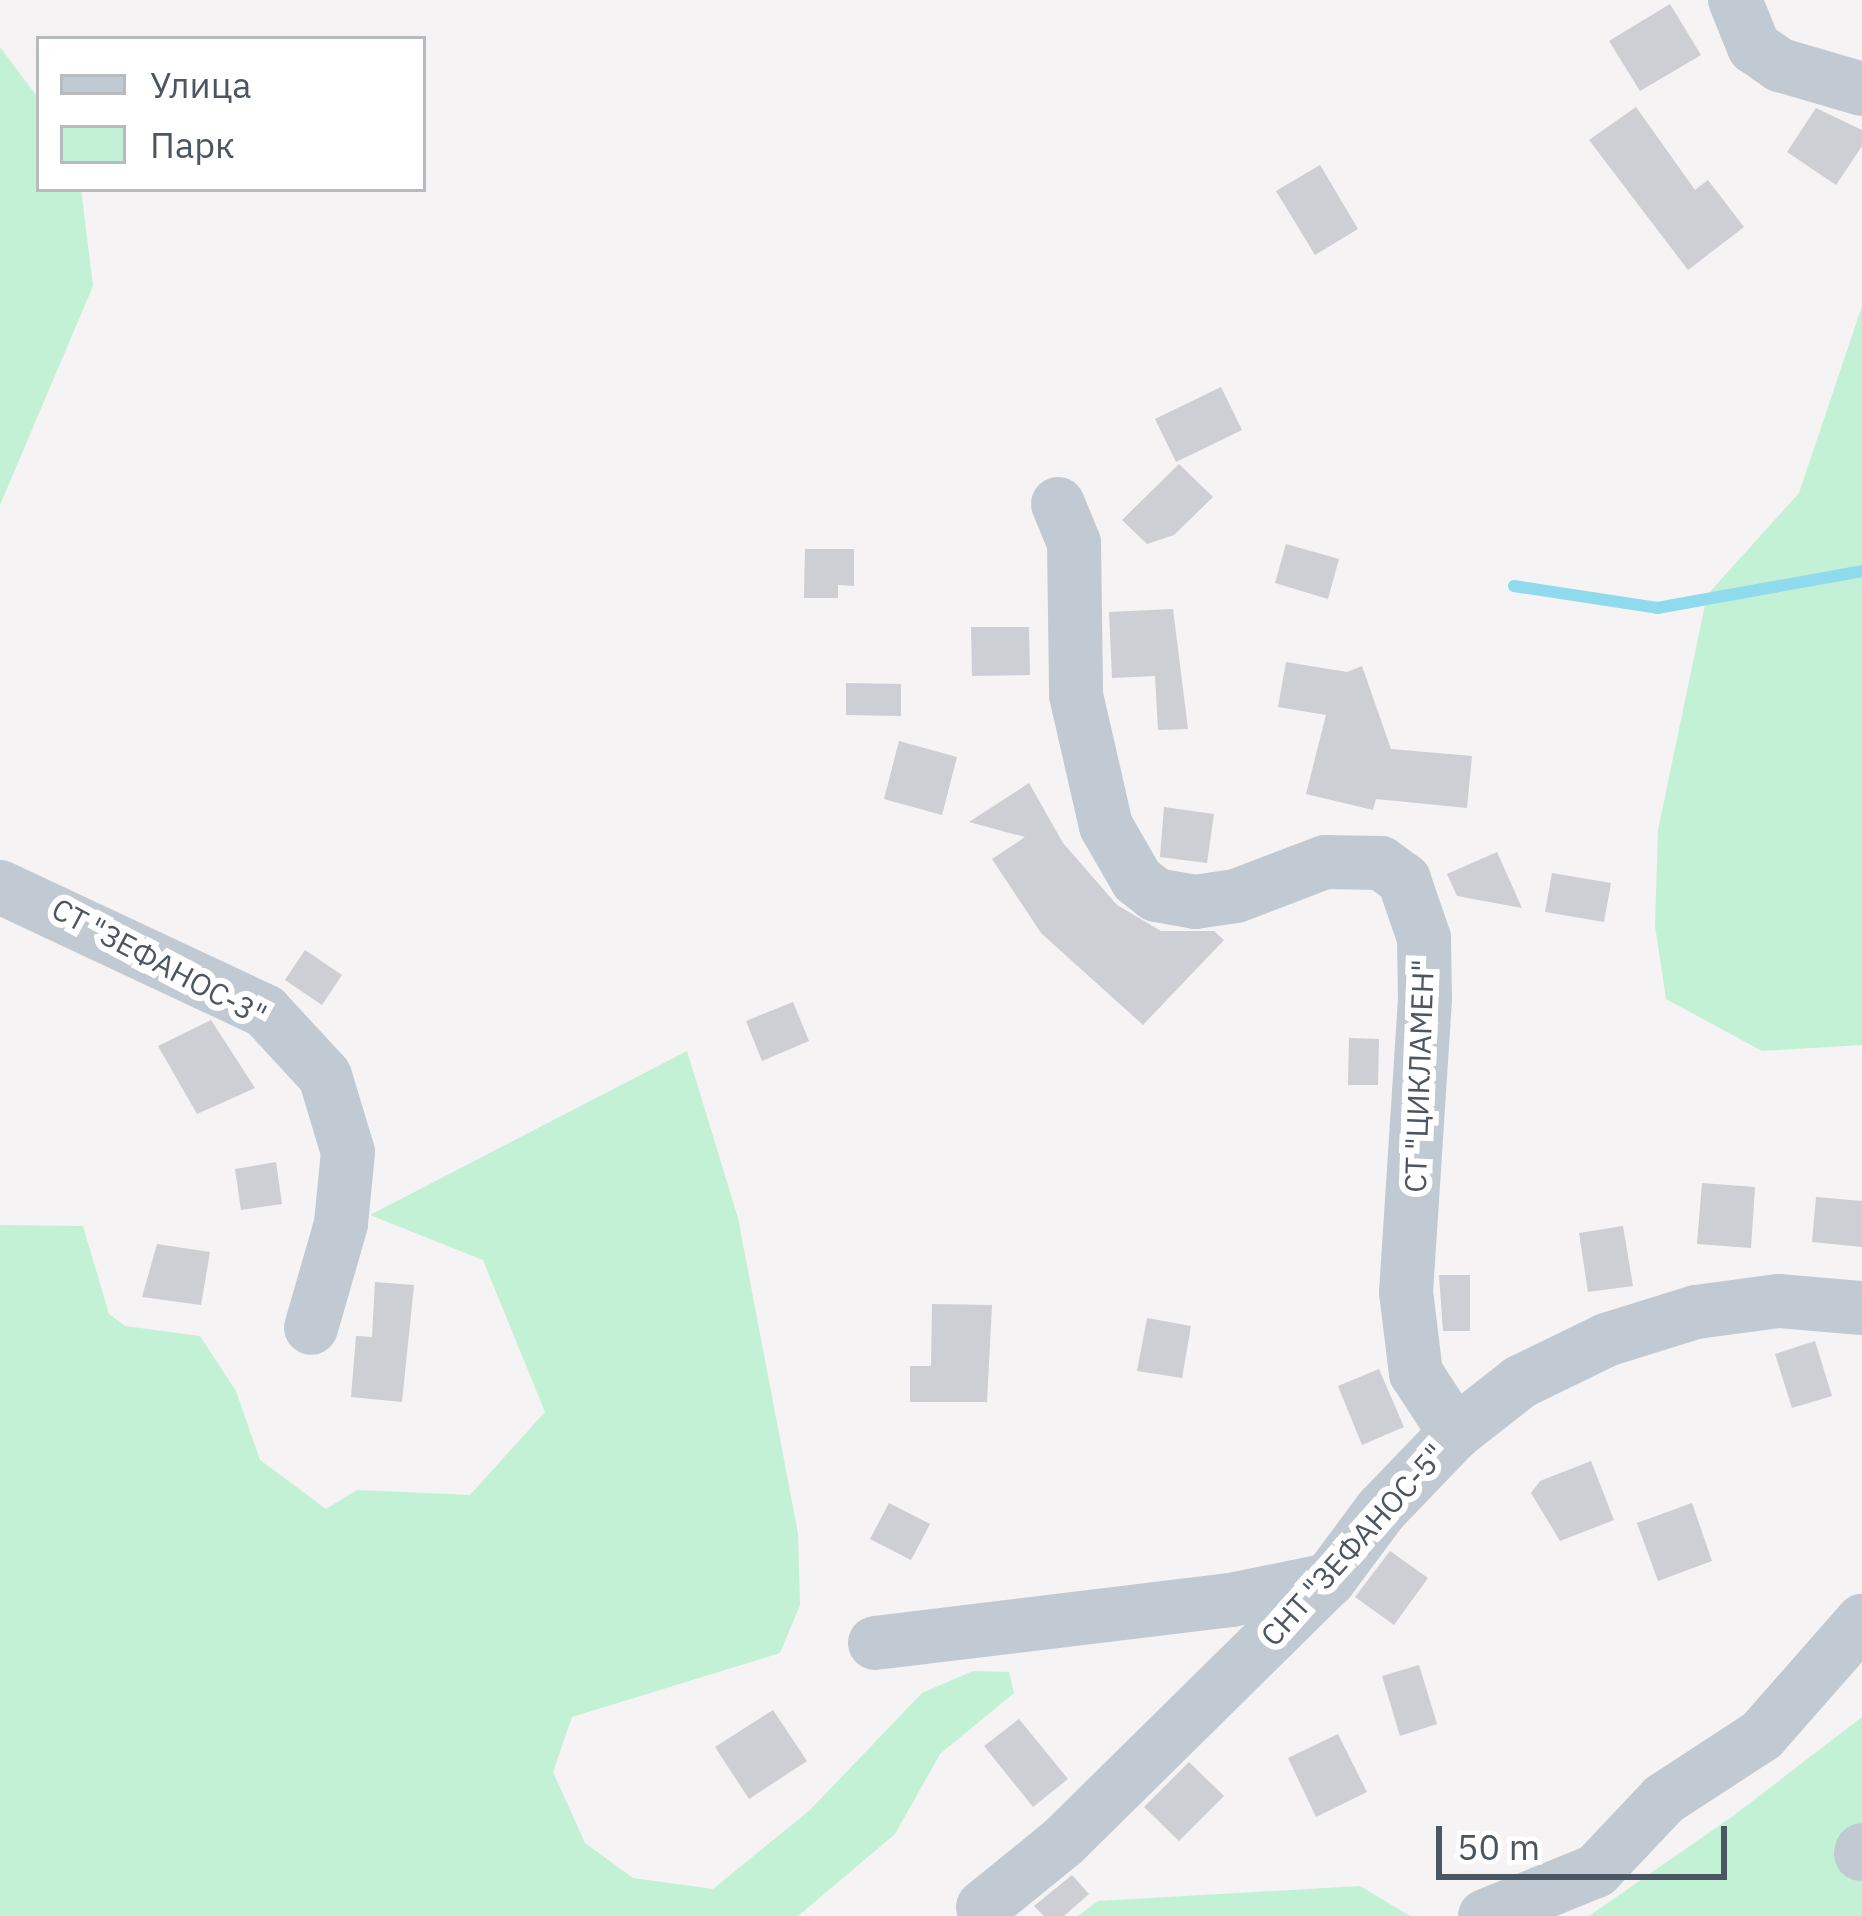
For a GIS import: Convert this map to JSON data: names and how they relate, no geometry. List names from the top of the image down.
{
  "streets": {
    "street": ["СТ \"ЗЕФАНОС-3\"", "СТ \"ЦИКЛАМЕН\"", "СНТ \"ЗЕФАНОС-5\""]
  },
  "crossings": [
    ["СТ \"ЦИКЛАМЕН\"", "СНТ \"ЗЕФАНОС-5\""]
  ],
  "legend": ["Улица", "Парк"],
  "scale_bar": "50 m"
}
